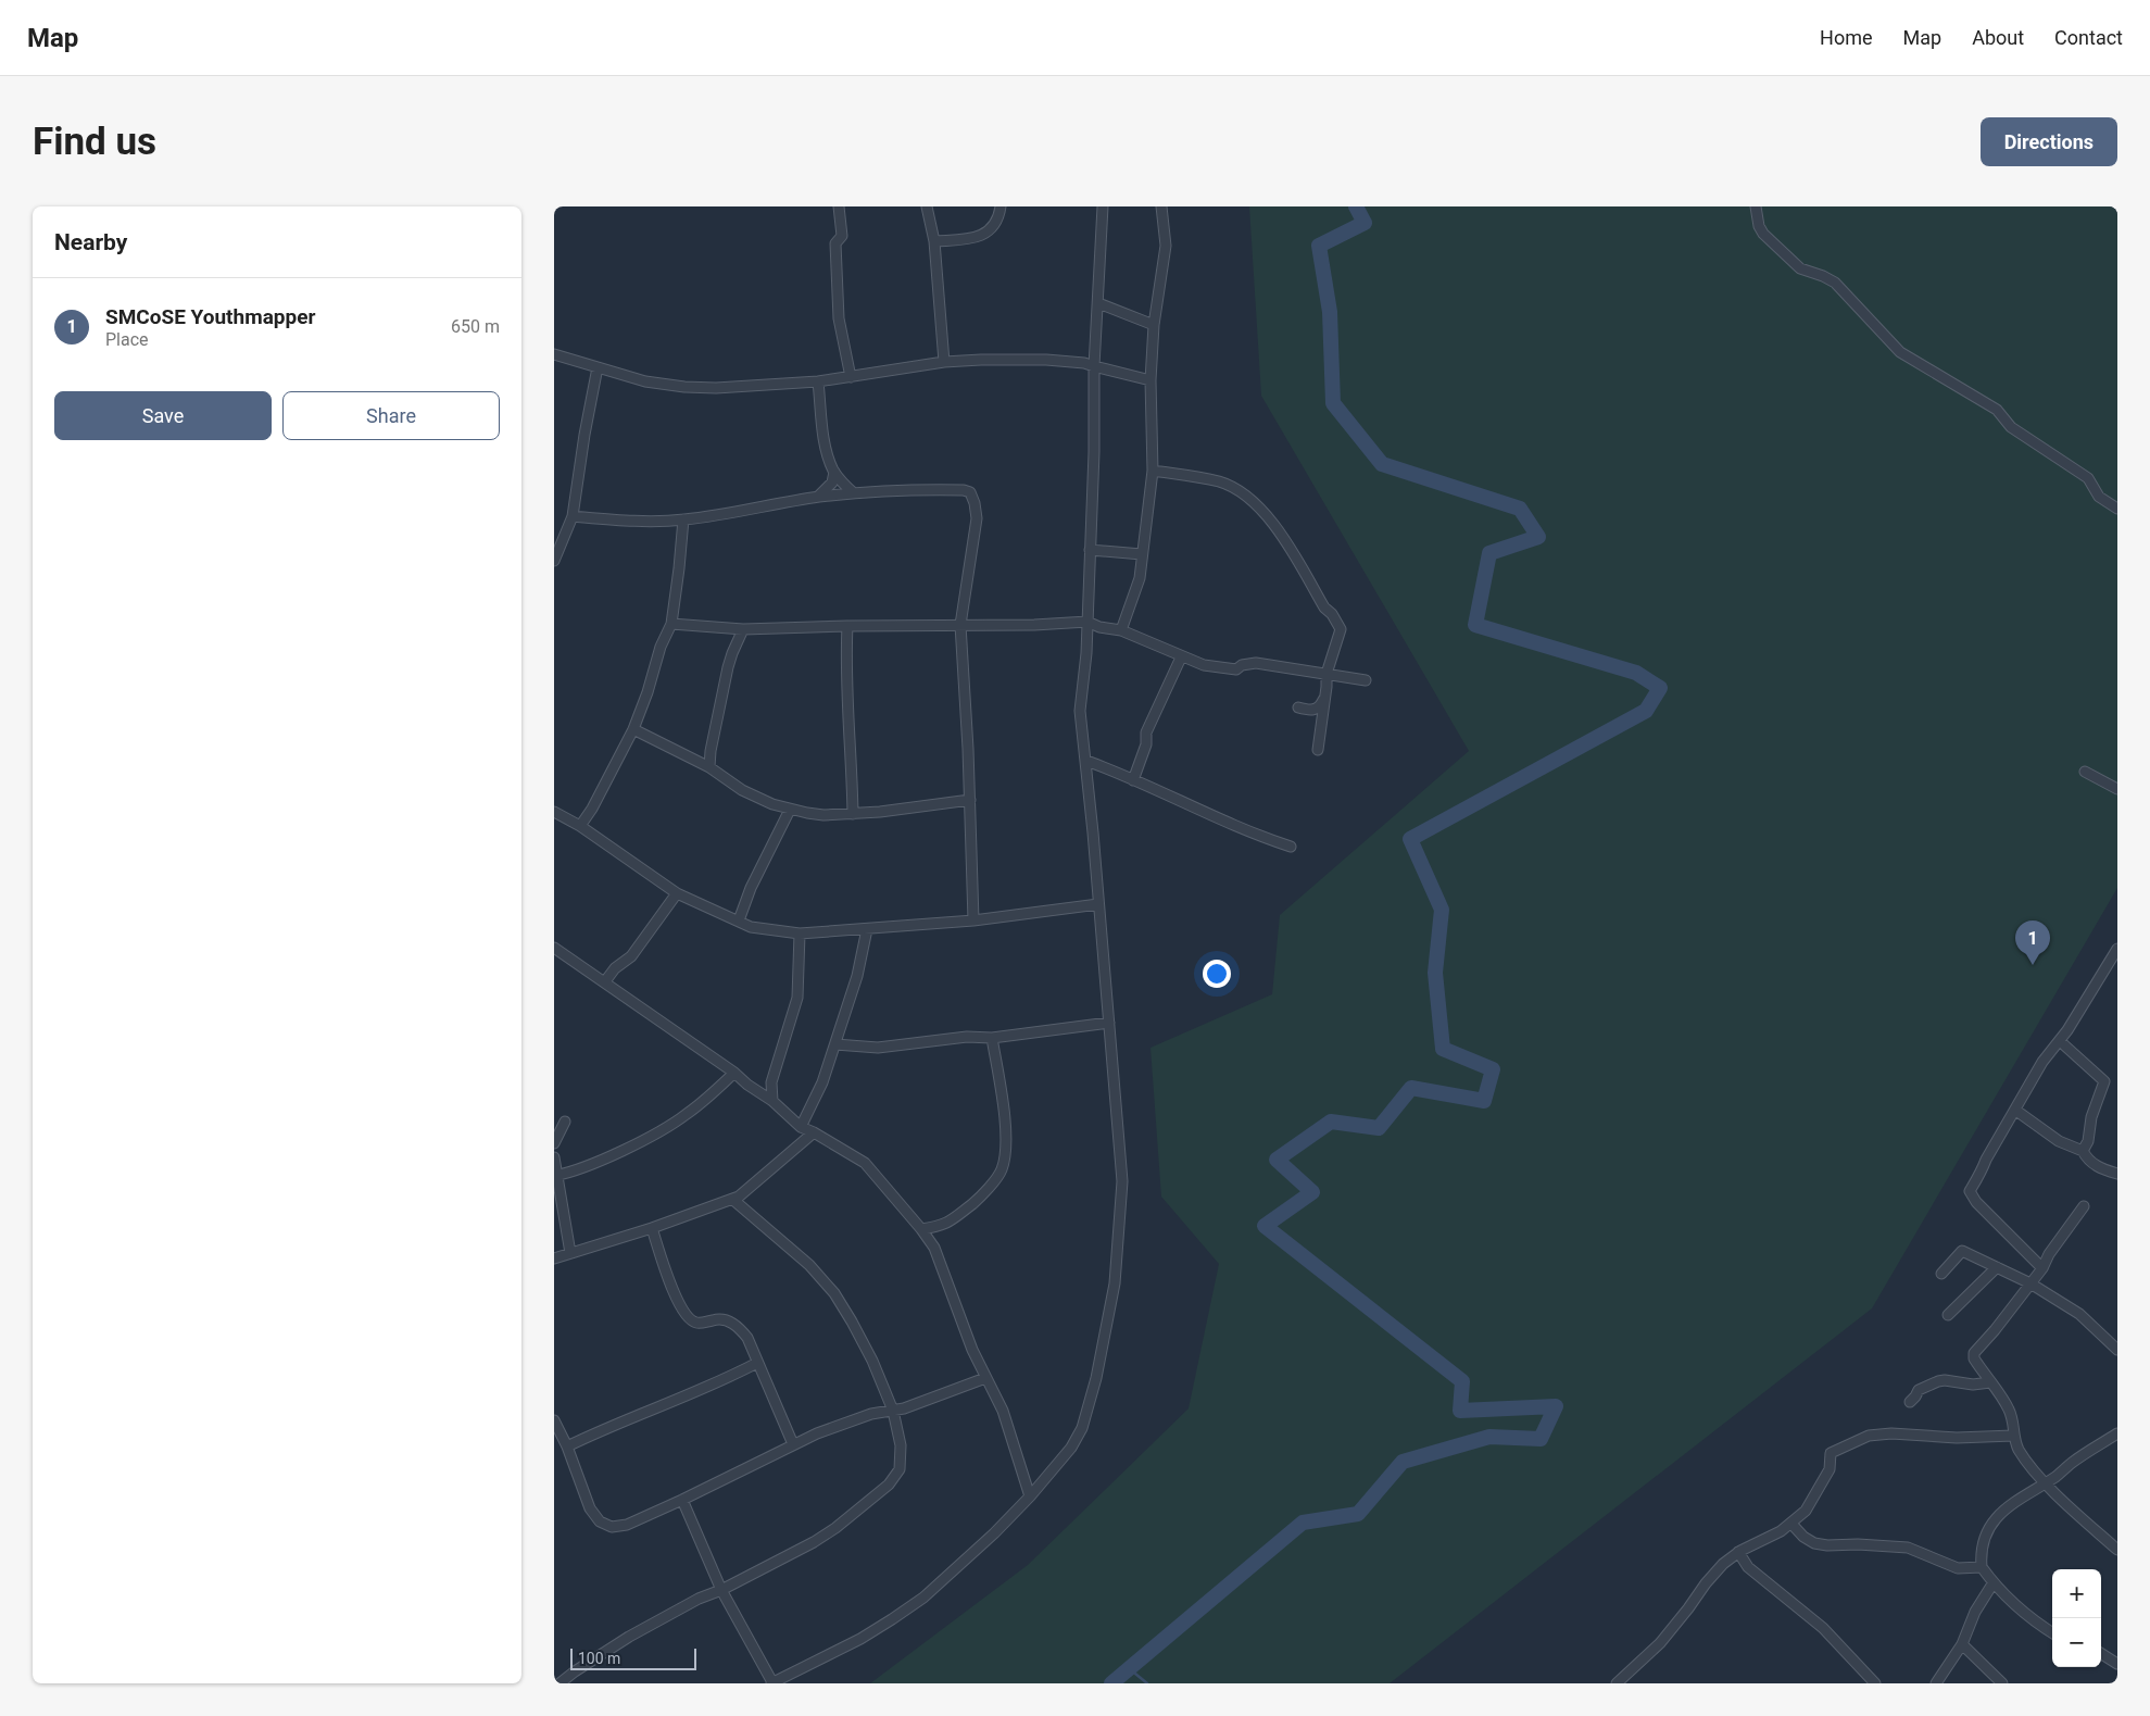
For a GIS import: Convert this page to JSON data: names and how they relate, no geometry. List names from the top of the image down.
{
  "scale_bar": "100 m",
  "page": {
    "header": "Map",
    "nav": [
      "Home",
      "Map",
      "About",
      "Contact"
    ],
    "buttons": [
      "Directions",
      ["Save", "Share"]
    ],
    "title": "Find us",
    "heading": "Nearby",
    "list": [
      {
        "mark": "1",
        "name": "SMCoSE Youthmapper",
        "note": "Place",
        "value": "650 m"
      }
    ],
    "pins": "1",
    "map_buttons": ["+", "−"],
    "scale": "100 m"
  }
}
